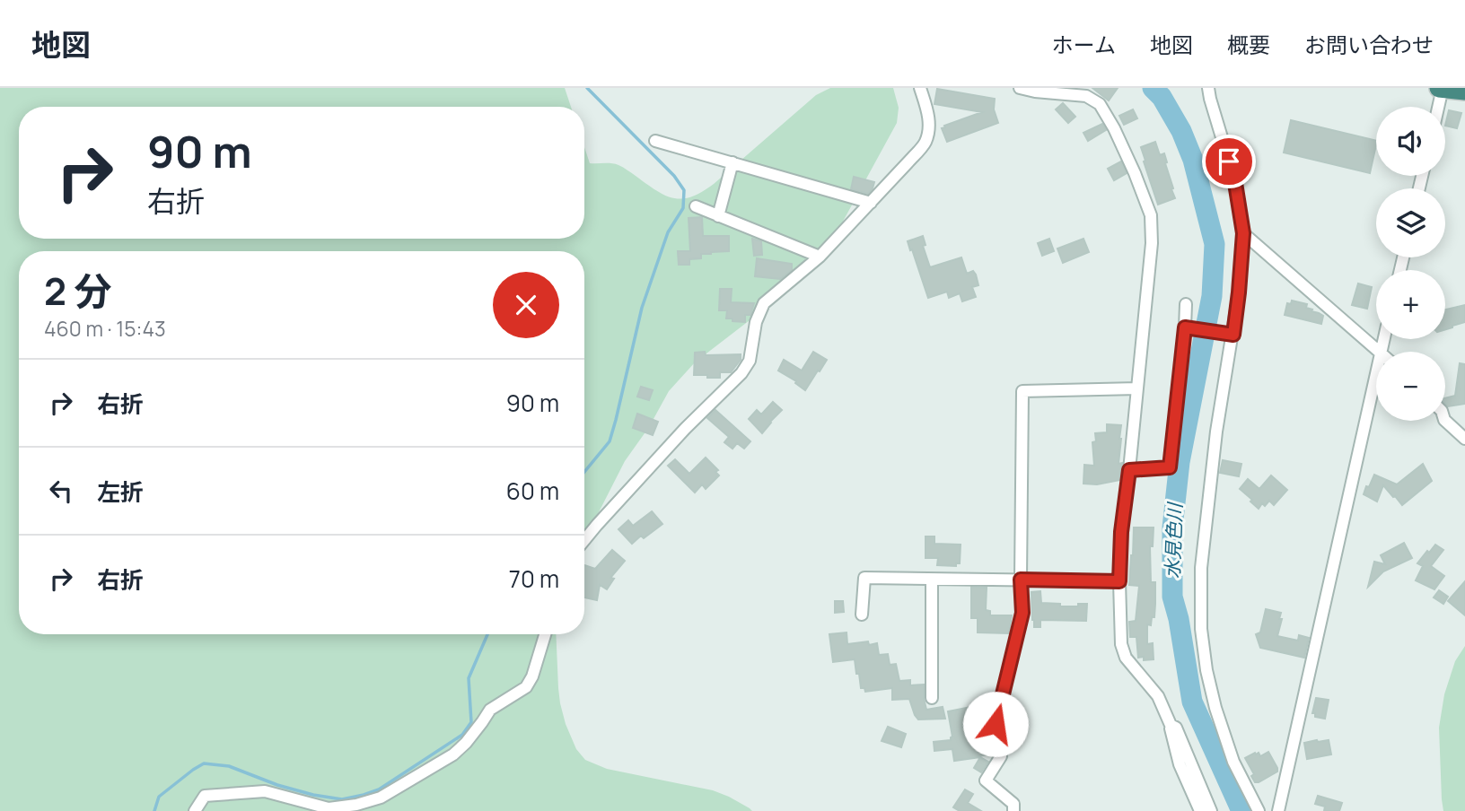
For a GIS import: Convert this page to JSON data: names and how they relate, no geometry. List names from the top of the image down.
{
  "water": ["水見色川"],
  "page": {
    "header": "地図",
    "nav": [
      "ホーム",
      "地図",
      "概要",
      "お問い合わせ"
    ],
    "map_buttons": ["+", "−"],
    "turn": ["90 m", "右折"],
    "heading": ["2 分", "460 m · 15:43"],
    "list": [
      {
        "name": "右折",
        "value": "90 m"
      },
      {
        "name": "左折",
        "value": "60 m"
      },
      {
        "name": "右折",
        "value": "70 m"
      }
    ]
  }
}
